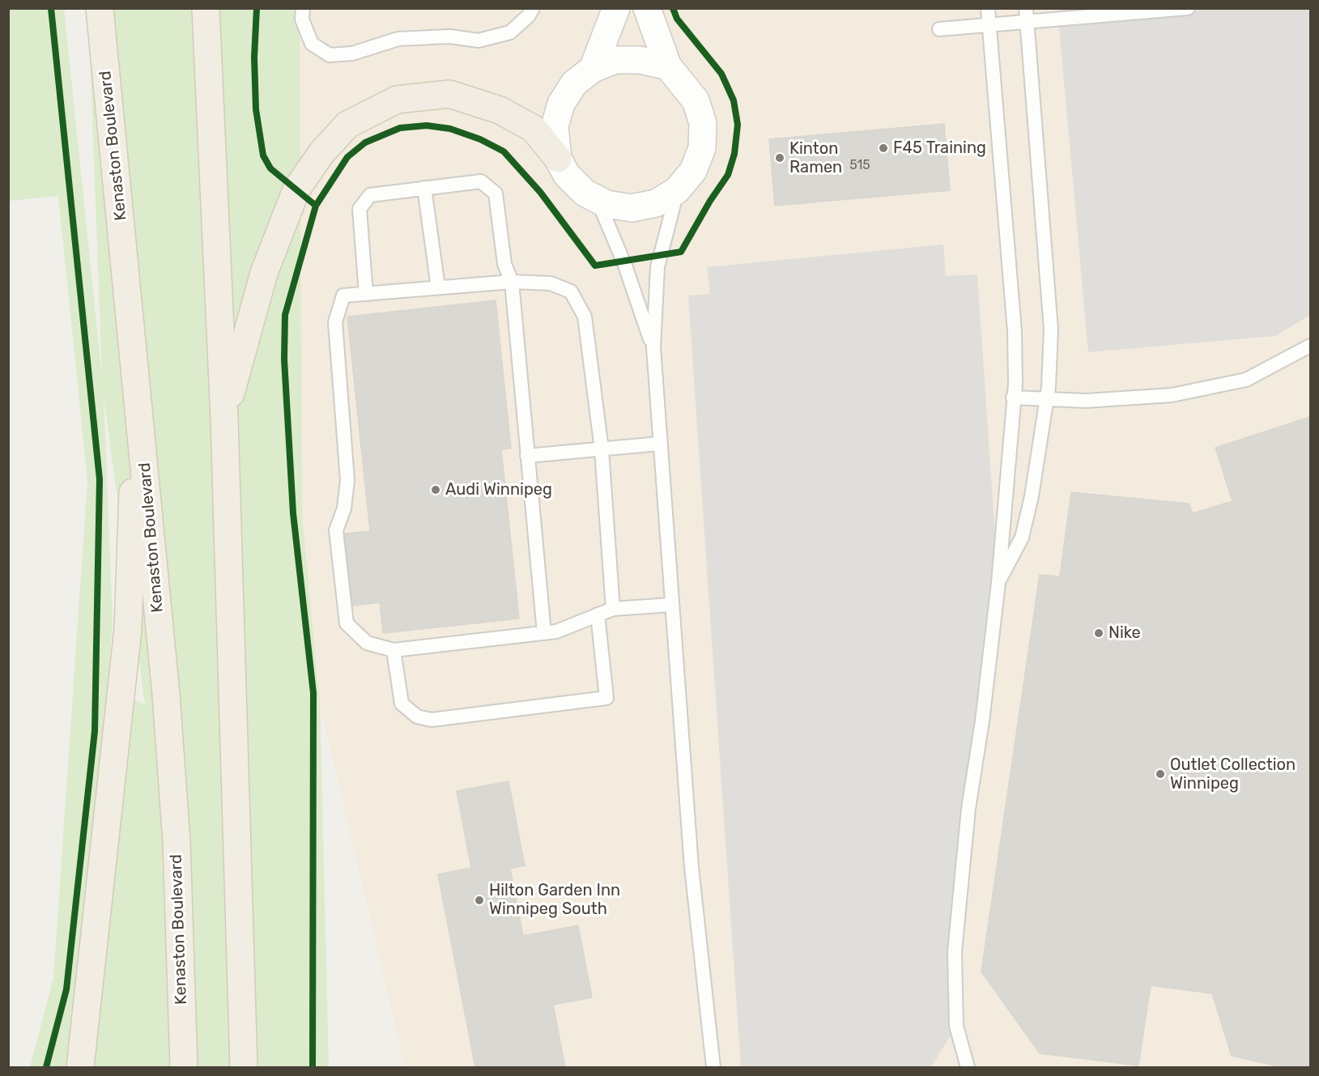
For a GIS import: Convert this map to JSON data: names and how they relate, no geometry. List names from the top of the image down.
{
  "streets": {
    "main road": ["Kenaston Boulevard"]
  },
  "places": [
    "F45 Training",
    "Kinton Ramen",
    "Audi Winnipeg",
    "Nike",
    "Outlet Collection Winnipeg",
    "Hilton Garden Inn Winnipeg South"
  ],
  "house_numbers": ["515"]
}
